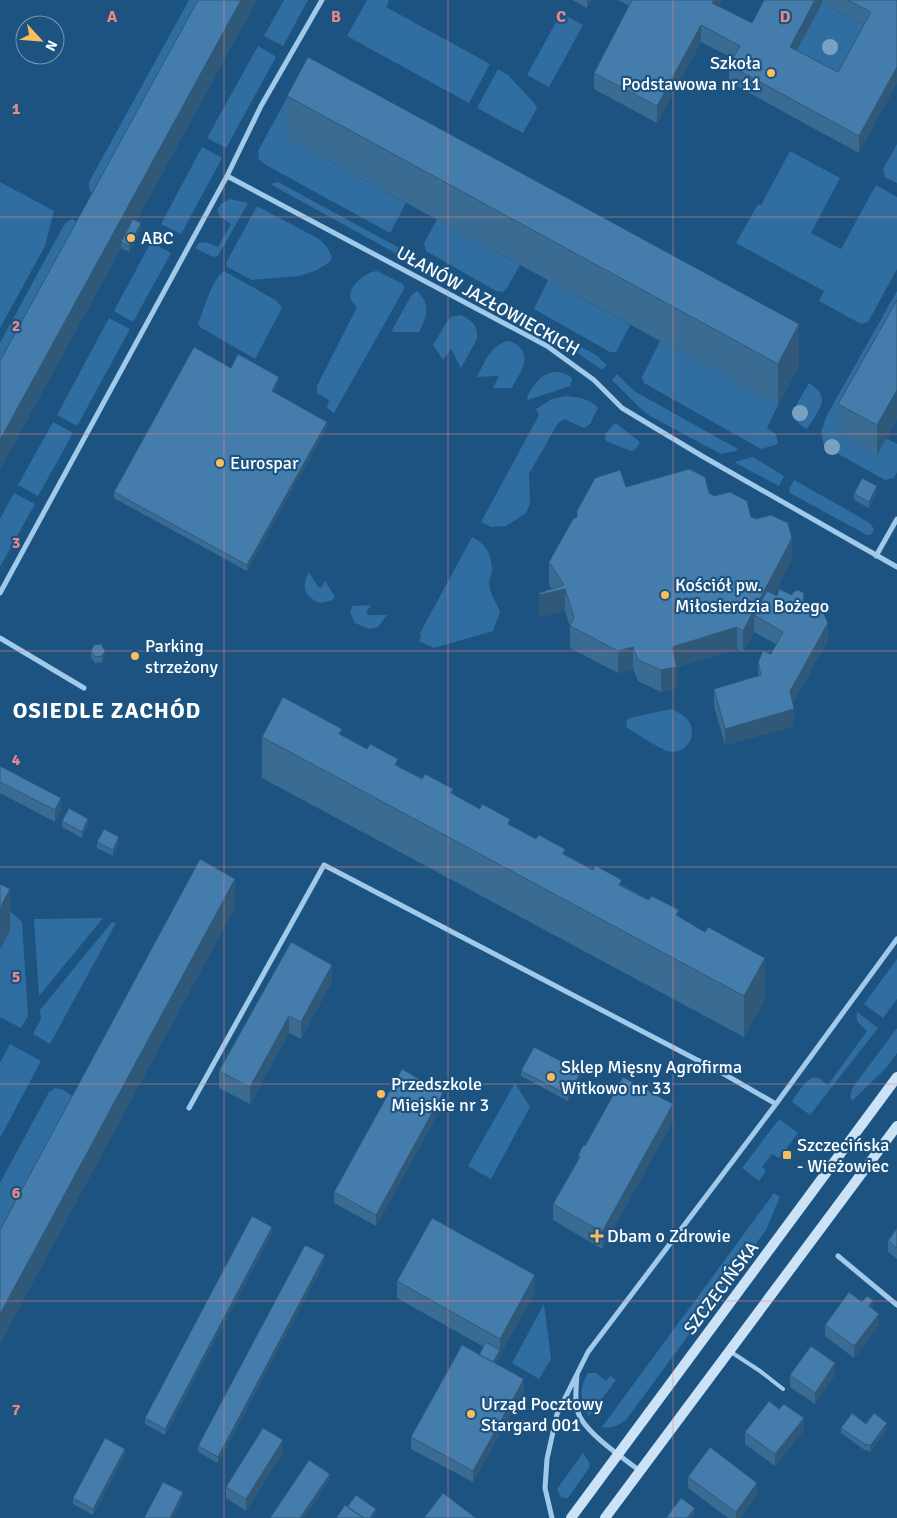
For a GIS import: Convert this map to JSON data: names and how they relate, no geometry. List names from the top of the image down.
{
  "streets": {
    "main road": ["SZCZECIŃSKA"],
    "street": ["UŁANÓW JAZŁOWIECKICH"]
  },
  "districts": ["OSIEDLE ZACHÓD"],
  "places": {
    "other": [
      "Szkoła Podstawowa nr 11",
      "ABC",
      "Eurospar",
      "Kościół pw. Miłosierdzia Bożego",
      "Parking strzeżony",
      "Sklep Mięsny Agrofirma Witkowo nr 33",
      "Przedszkole Miejskie nr 3",
      "Urząd Pocztowy Stargard 001"
    ],
    "transit": ["Szczecińska - Wieżowiec"],
    "health": ["Dbam o Zdrowie"]
  },
  "north": "bottom right",
  "grid": {
    "columns": [
      "A",
      "B",
      "C",
      "D"
    ],
    "rows": [
      "1",
      "2",
      "3",
      "4",
      "5",
      "6",
      "7"
    ]
  }
}
